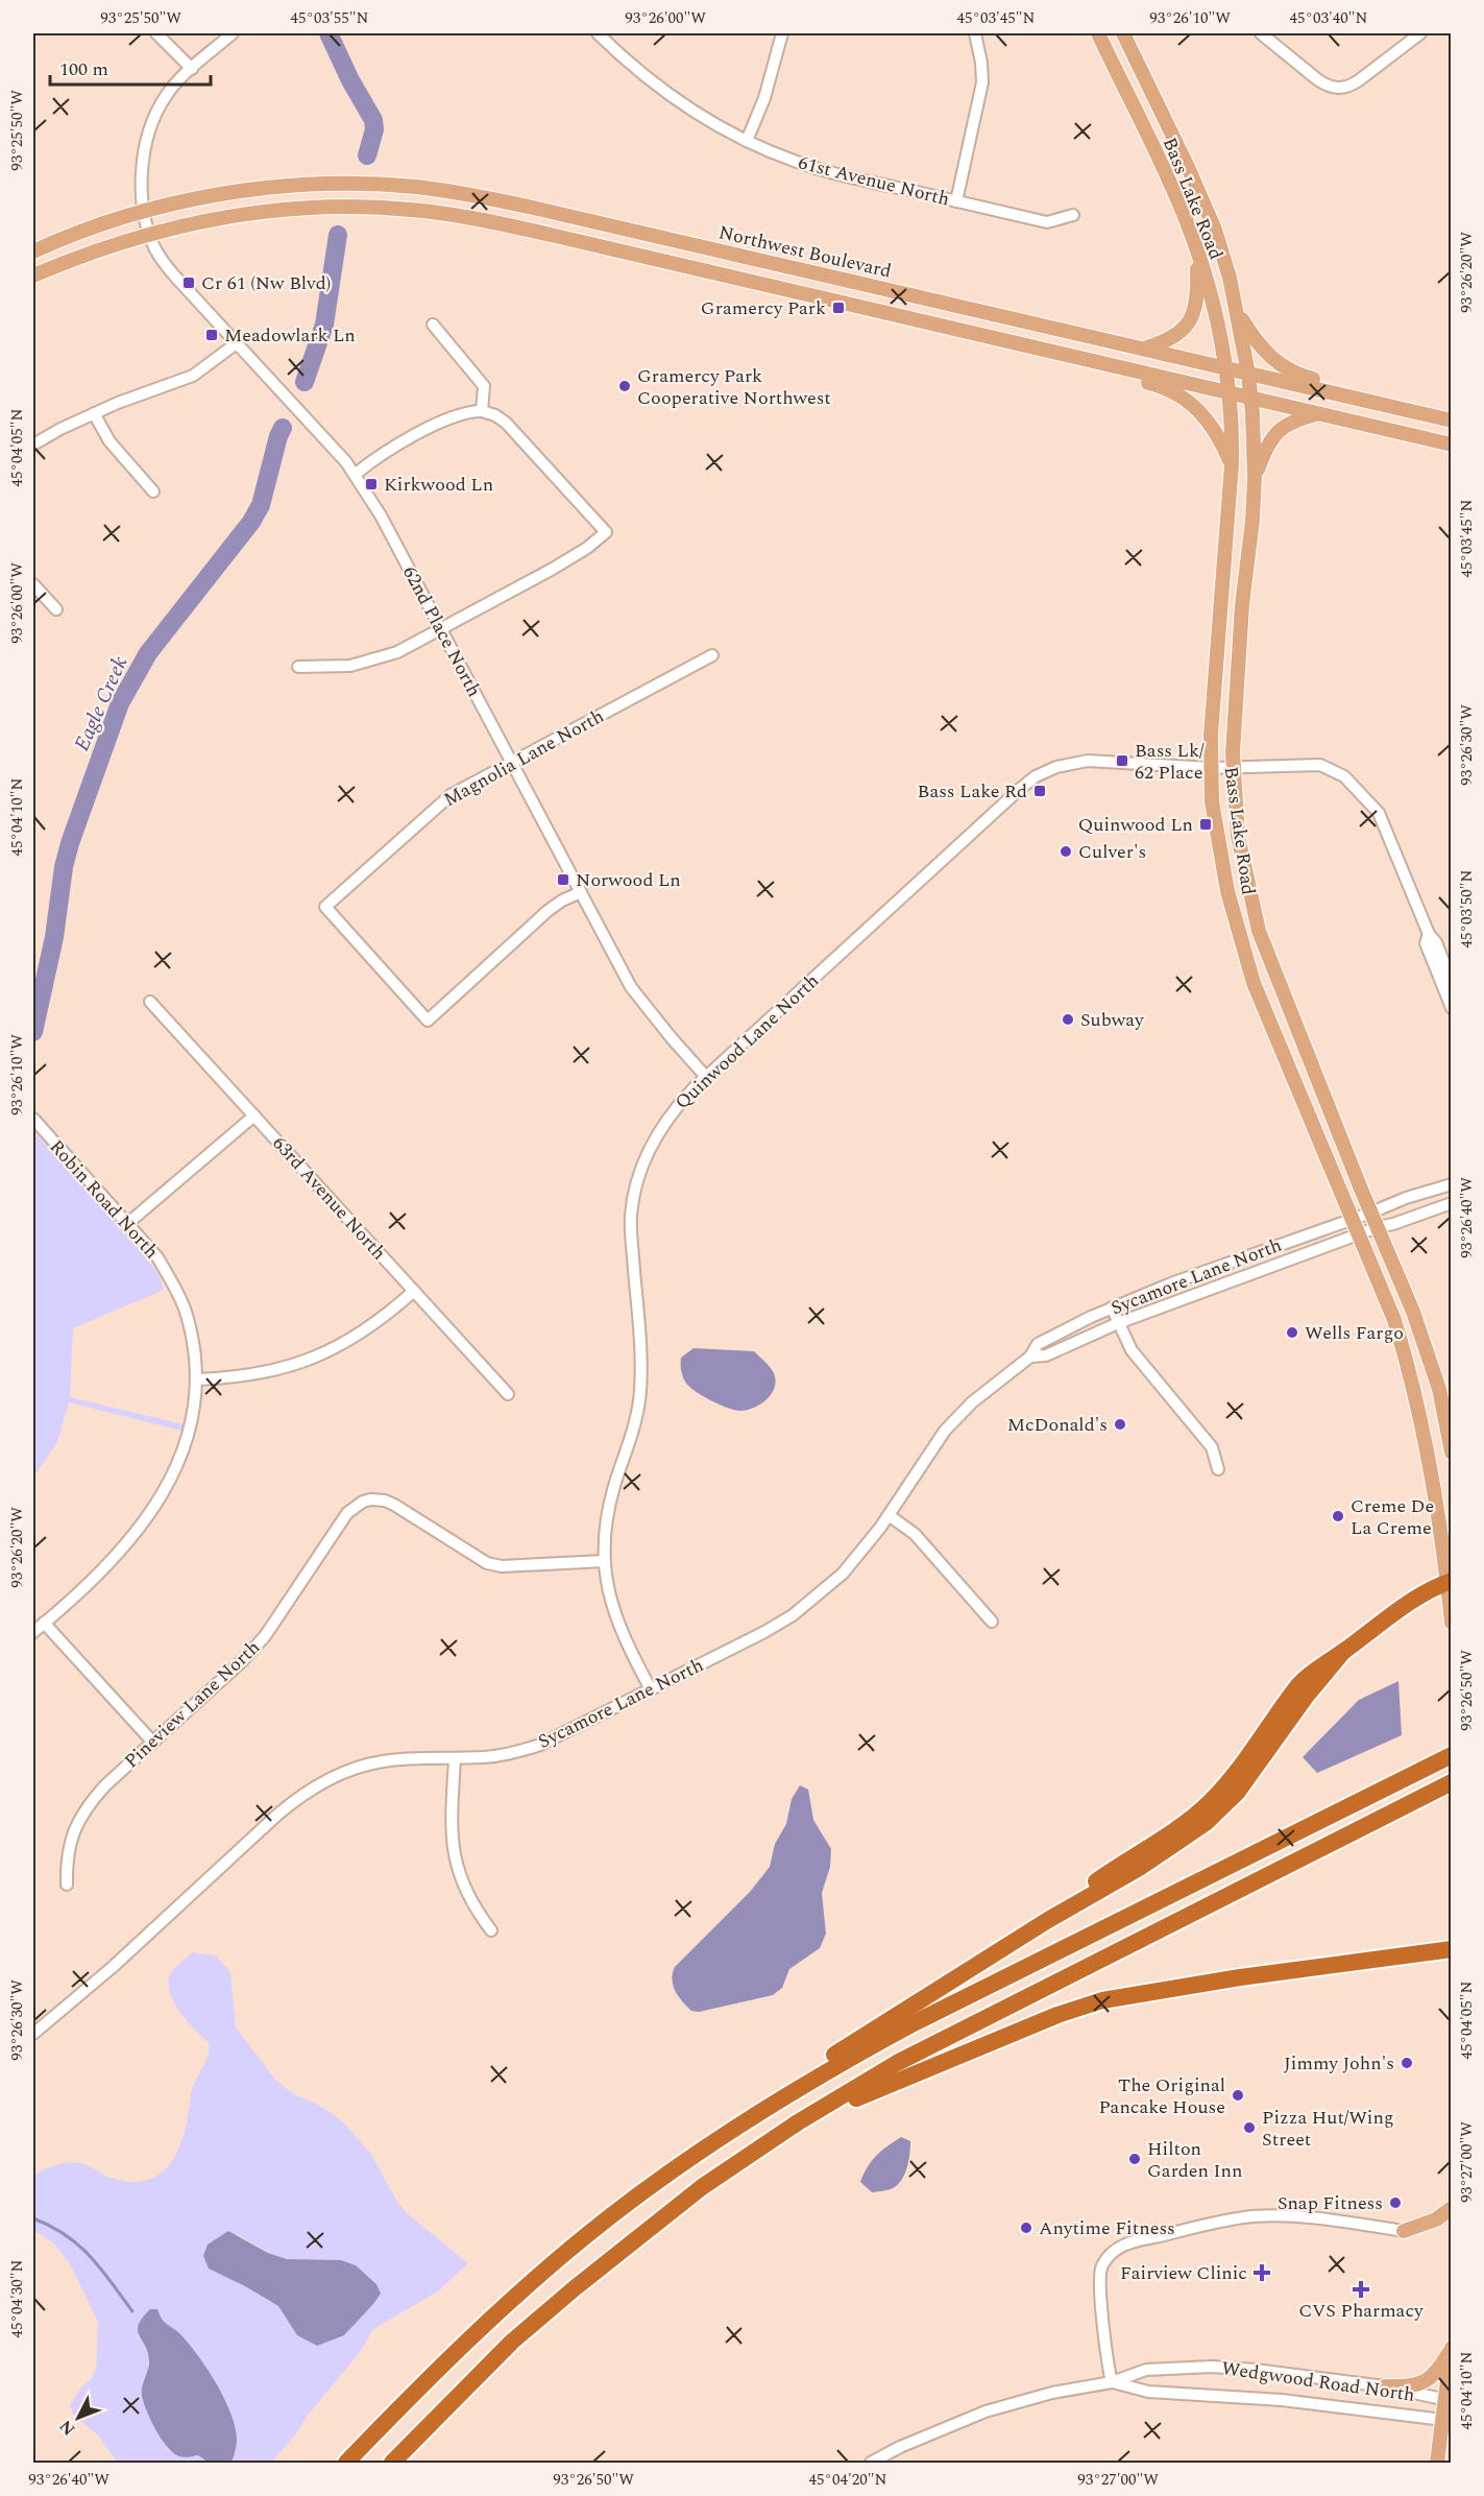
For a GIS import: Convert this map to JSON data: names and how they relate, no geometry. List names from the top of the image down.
{
  "streets": {
    "main road": ["Bass Lake Road", "Northwest Boulevard"],
    "street": [
      "61st Avenue North",
      "62nd Place North",
      "Magnolia Lane North",
      "Quinwood Lane North",
      "63rd Avenue North",
      "Robin Road North",
      "Sycamore Lane North",
      "Pineview Lane North",
      "Wedgwood Road North"
    ]
  },
  "crossings": [
    ["Bass Lake Road", "Northwest Boulevard"],
    ["Bass Lake Road", "Quinwood Lane North"],
    ["Bass Lake Road", "Sycamore Lane North"],
    ["Northwest Boulevard", "62nd Place North"],
    ["62nd Place North", "Magnolia Lane North"],
    ["62nd Place North", "Quinwood Lane North"],
    ["Quinwood Lane North", "Sycamore Lane North"],
    ["Quinwood Lane North", "Pineview Lane North"]
  ],
  "water": ["Eagle Creek"],
  "places": {
    "transit": [
      "Cr 61 (Nw Blvd)",
      "Gramercy Park",
      "Meadowlark Ln",
      "Kirkwood Ln",
      "Bass Lk/ 62 Place",
      "Bass Lake Rd",
      "Quinwood Ln",
      "Norwood Ln"
    ],
    "other": [
      "Gramercy Park Cooperative Northwest",
      "Culver's",
      "Subway",
      "Wells Fargo",
      "McDonald's",
      "Creme De La Creme",
      "Jimmy John's",
      "The Original Pancake House",
      "Pizza Hut/Wing Street",
      "Hilton Garden Inn",
      "Snap Fitness",
      "Anytime Fitness"
    ],
    "health": ["Fairview Clinic", "CVS Pharmacy"]
  },
  "scale_bar": "100 m",
  "north": "bottom left",
  "coordinates": [
    "93°25'50\"W",
    "45°03'55\"N",
    "93°26'00\"W",
    "45°03'45\"N",
    "93°26'10\"W",
    "45°03'40\"N",
    "93°26'20\"W",
    "45°04'05\"N",
    "93°26'30\"W",
    "45°04'10\"N",
    "45°03'50\"N",
    "93°26'40\"W",
    "93°26'50\"W",
    "93°27'00\"W",
    "45°04'30\"N",
    "45°04'20\"N"
  ]
}
